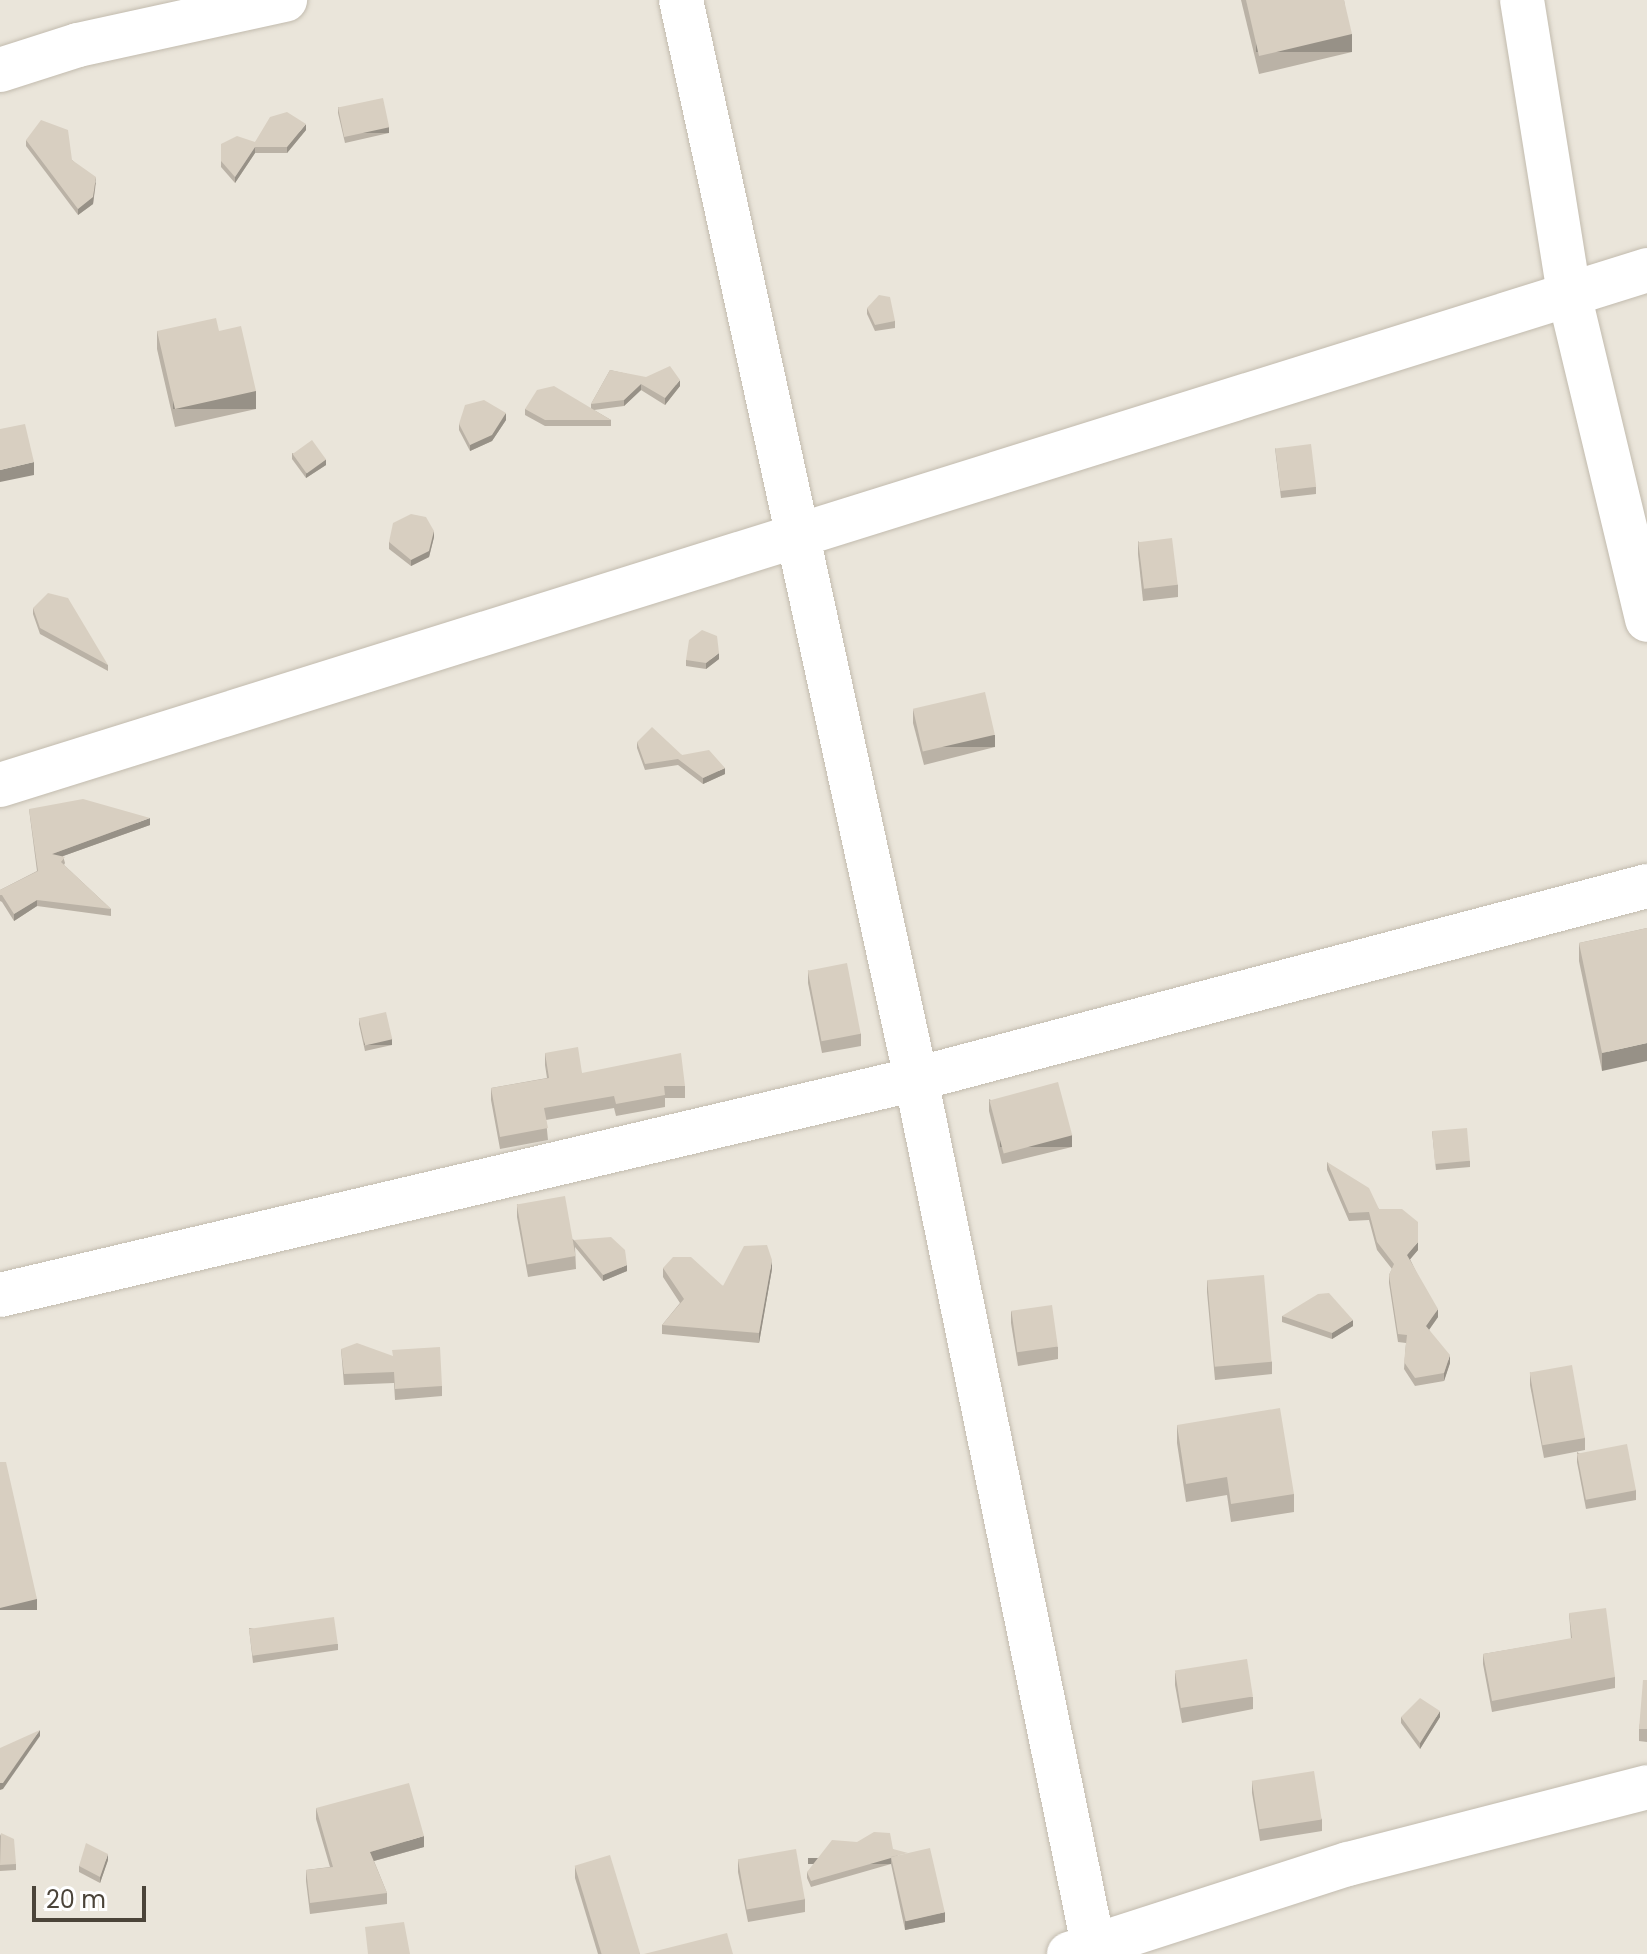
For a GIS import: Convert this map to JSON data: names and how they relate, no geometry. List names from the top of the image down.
{
  "scale_bar": "20 m"
}
